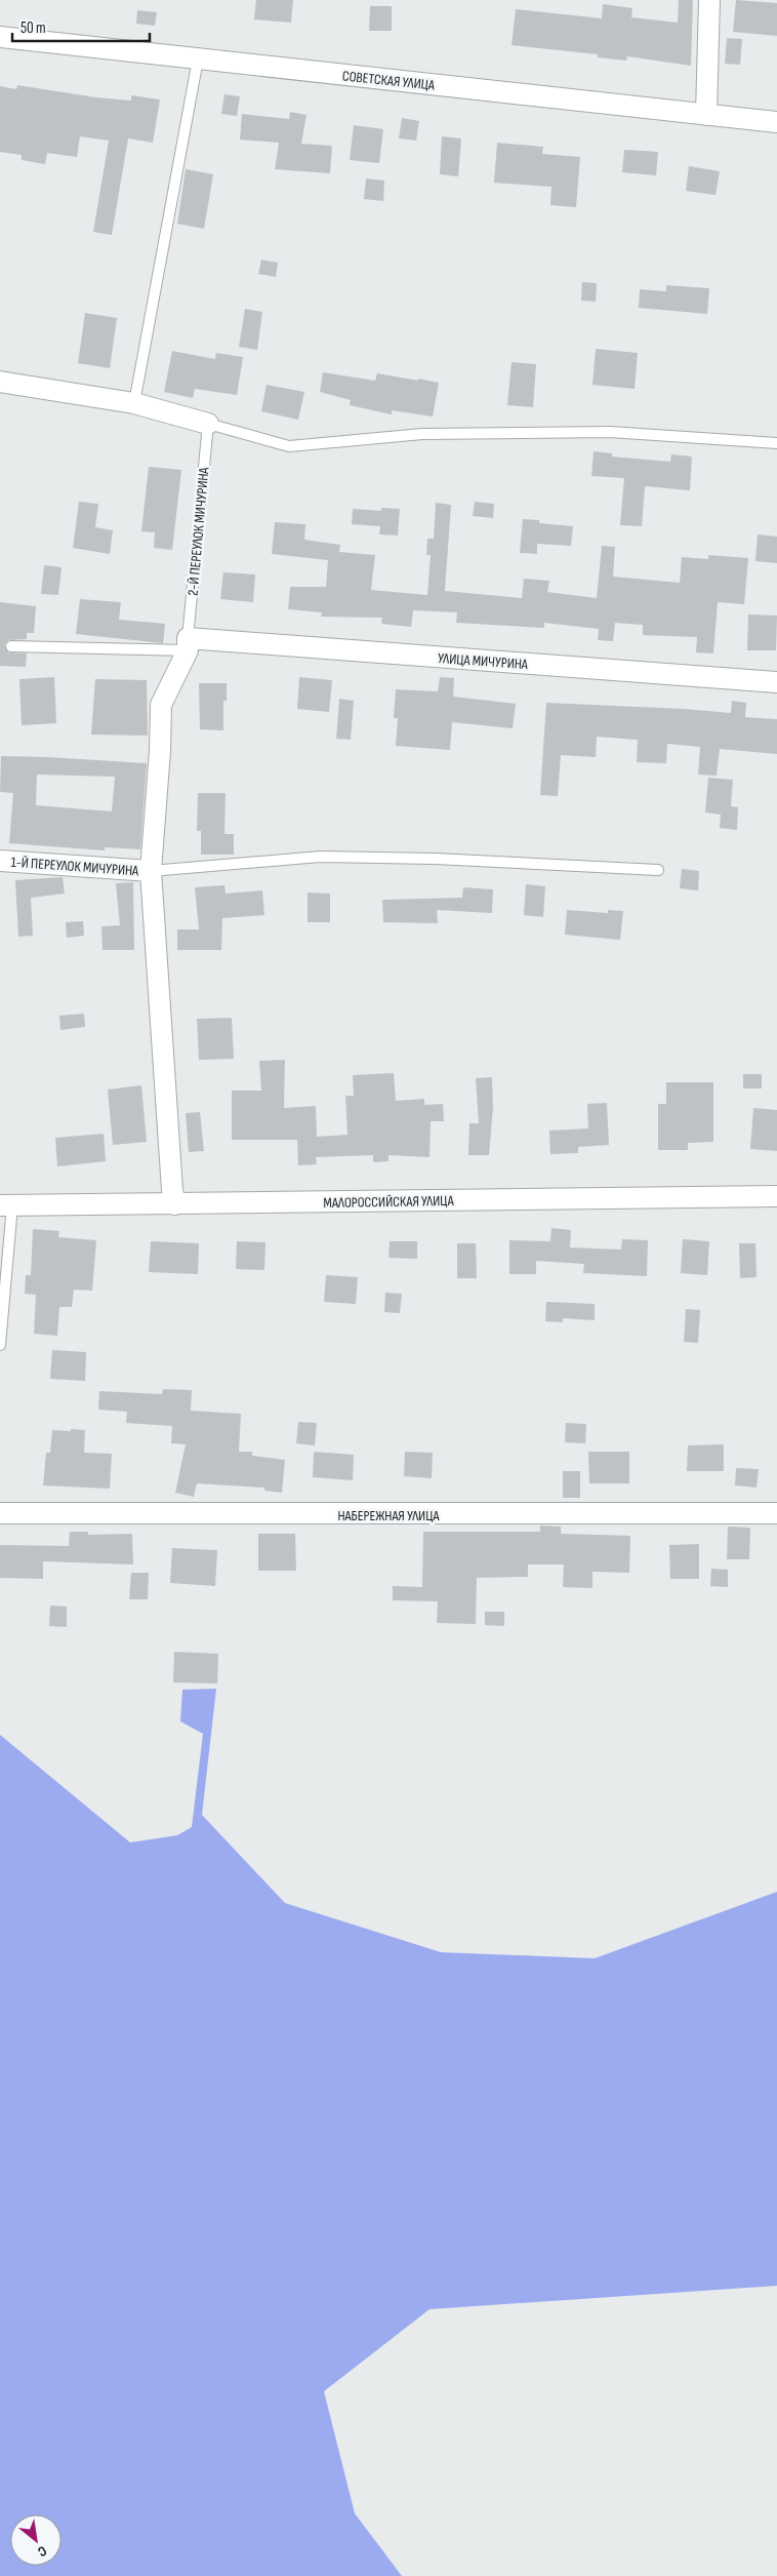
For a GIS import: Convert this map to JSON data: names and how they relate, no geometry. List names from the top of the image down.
{
  "streets": {
    "street": [
      "СОВЕТСКАЯ УЛИЦА",
      "УЛИЦА МИЧУРИНА",
      "1-Й ПЕРЕУЛОК МИЧУРИНА",
      "МАЛОРОССИЙСКАЯ УЛИЦА",
      "НАБЕРЕЖНАЯ УЛИЦА"
    ],
    "lane": ["2-Й ПЕРЕУЛОК МИЧУРИНА"]
  },
  "crossings": [
    ["2-Й ПЕРЕУЛОК МИЧУРИНА", "УЛИЦА МИЧУРИНА"]
  ],
  "scale_bar": "50 m",
  "north": "bottom right"
}
